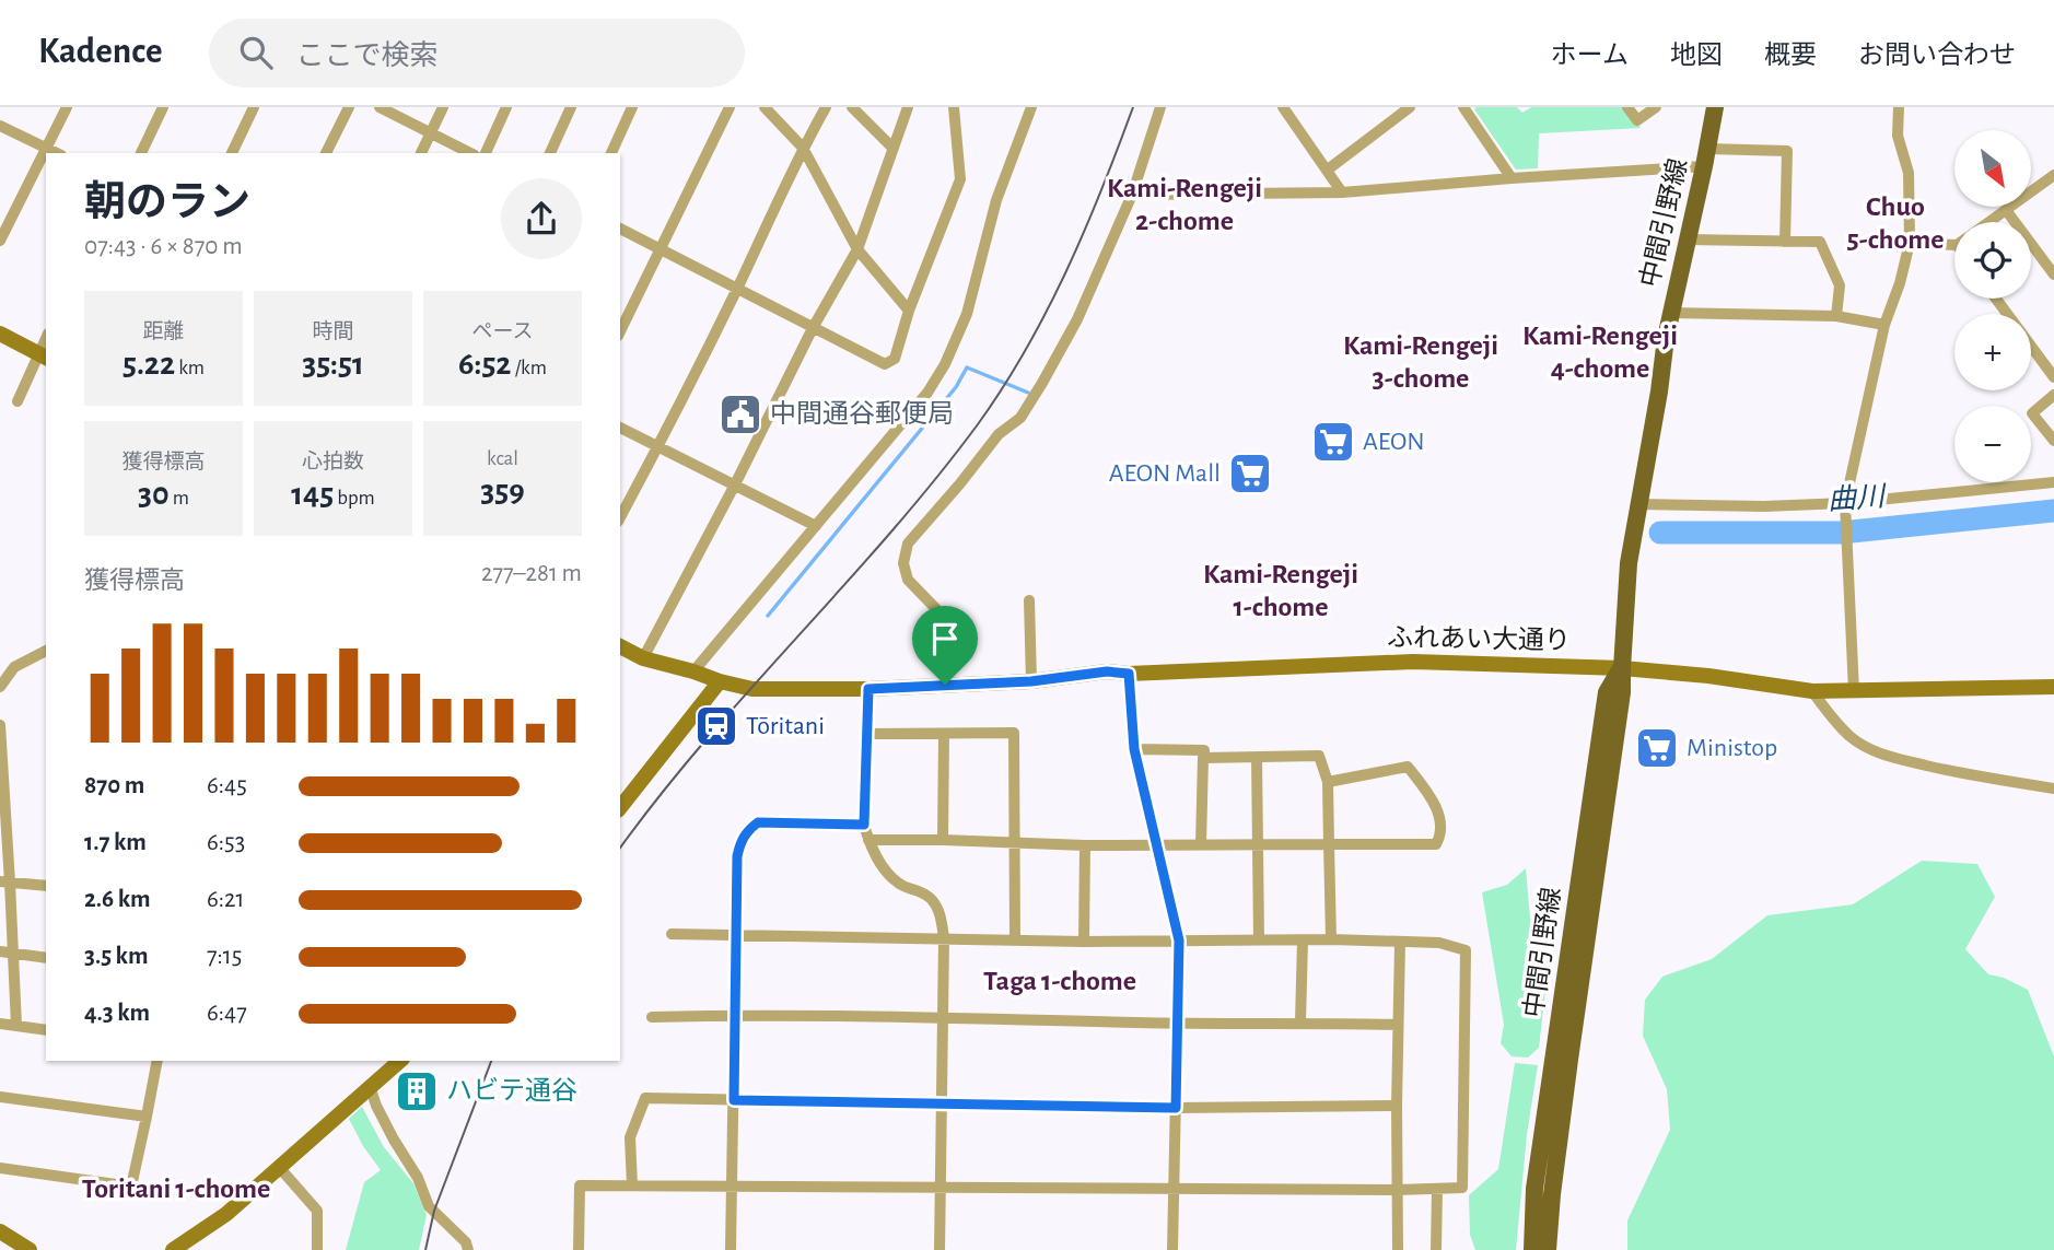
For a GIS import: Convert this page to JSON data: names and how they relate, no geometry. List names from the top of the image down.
{
  "streets": {
    "main road": ["中間引野線"],
    "street": ["ふれあい大通り"]
  },
  "crossings": [
    ["中間引野線", "ふれあい大通り"]
  ],
  "districts": [
    "Kami-Rengeji 2-chome",
    "Chuo 5-chome",
    "Kami-Rengeji 4-chome",
    "Kami-Rengeji 3-chome",
    "Kami-Rengeji 1-chome",
    "Taga 1-chome",
    "Toritani 1-chome"
  ],
  "water": ["曲川"],
  "places": {
    "public building": ["中間通谷郵便局"],
    "supermarket": ["AEON", "AEON Mall", "Ministop"],
    "station": ["Tōritani"],
    "building": ["ハビテ通谷"]
  },
  "north": "bottom right",
  "page": {
    "header": "Kadence",
    "search": "ここで検索",
    "nav": [
      "ホーム",
      "地図",
      "概要",
      "お問い合わせ"
    ],
    "map_buttons": ["+", "−"],
    "heading": ["朝のラン", "07:43 · 6 × 870 m"],
    "stats": [
      ["距離", "5.22 km"],
      ["時間", "35:51"],
      ["ペース", "6:52 /km"],
      ["獲得標高", "30 m"],
      ["心拍数", "145 bpm"],
      ["kcal", "359"]
    ],
    "chart": ["獲得標高", "277–281 m"],
    "list": [
      {
        "name": "870 m",
        "note": "6:45"
      },
      {
        "name": "1.7 km",
        "note": "6:53"
      },
      {
        "name": "2.6 km",
        "note": "6:21"
      },
      {
        "name": "3.5 km",
        "note": "7:15"
      },
      {
        "name": "4.3 km",
        "note": "6:47"
      }
    ]
  }
}
